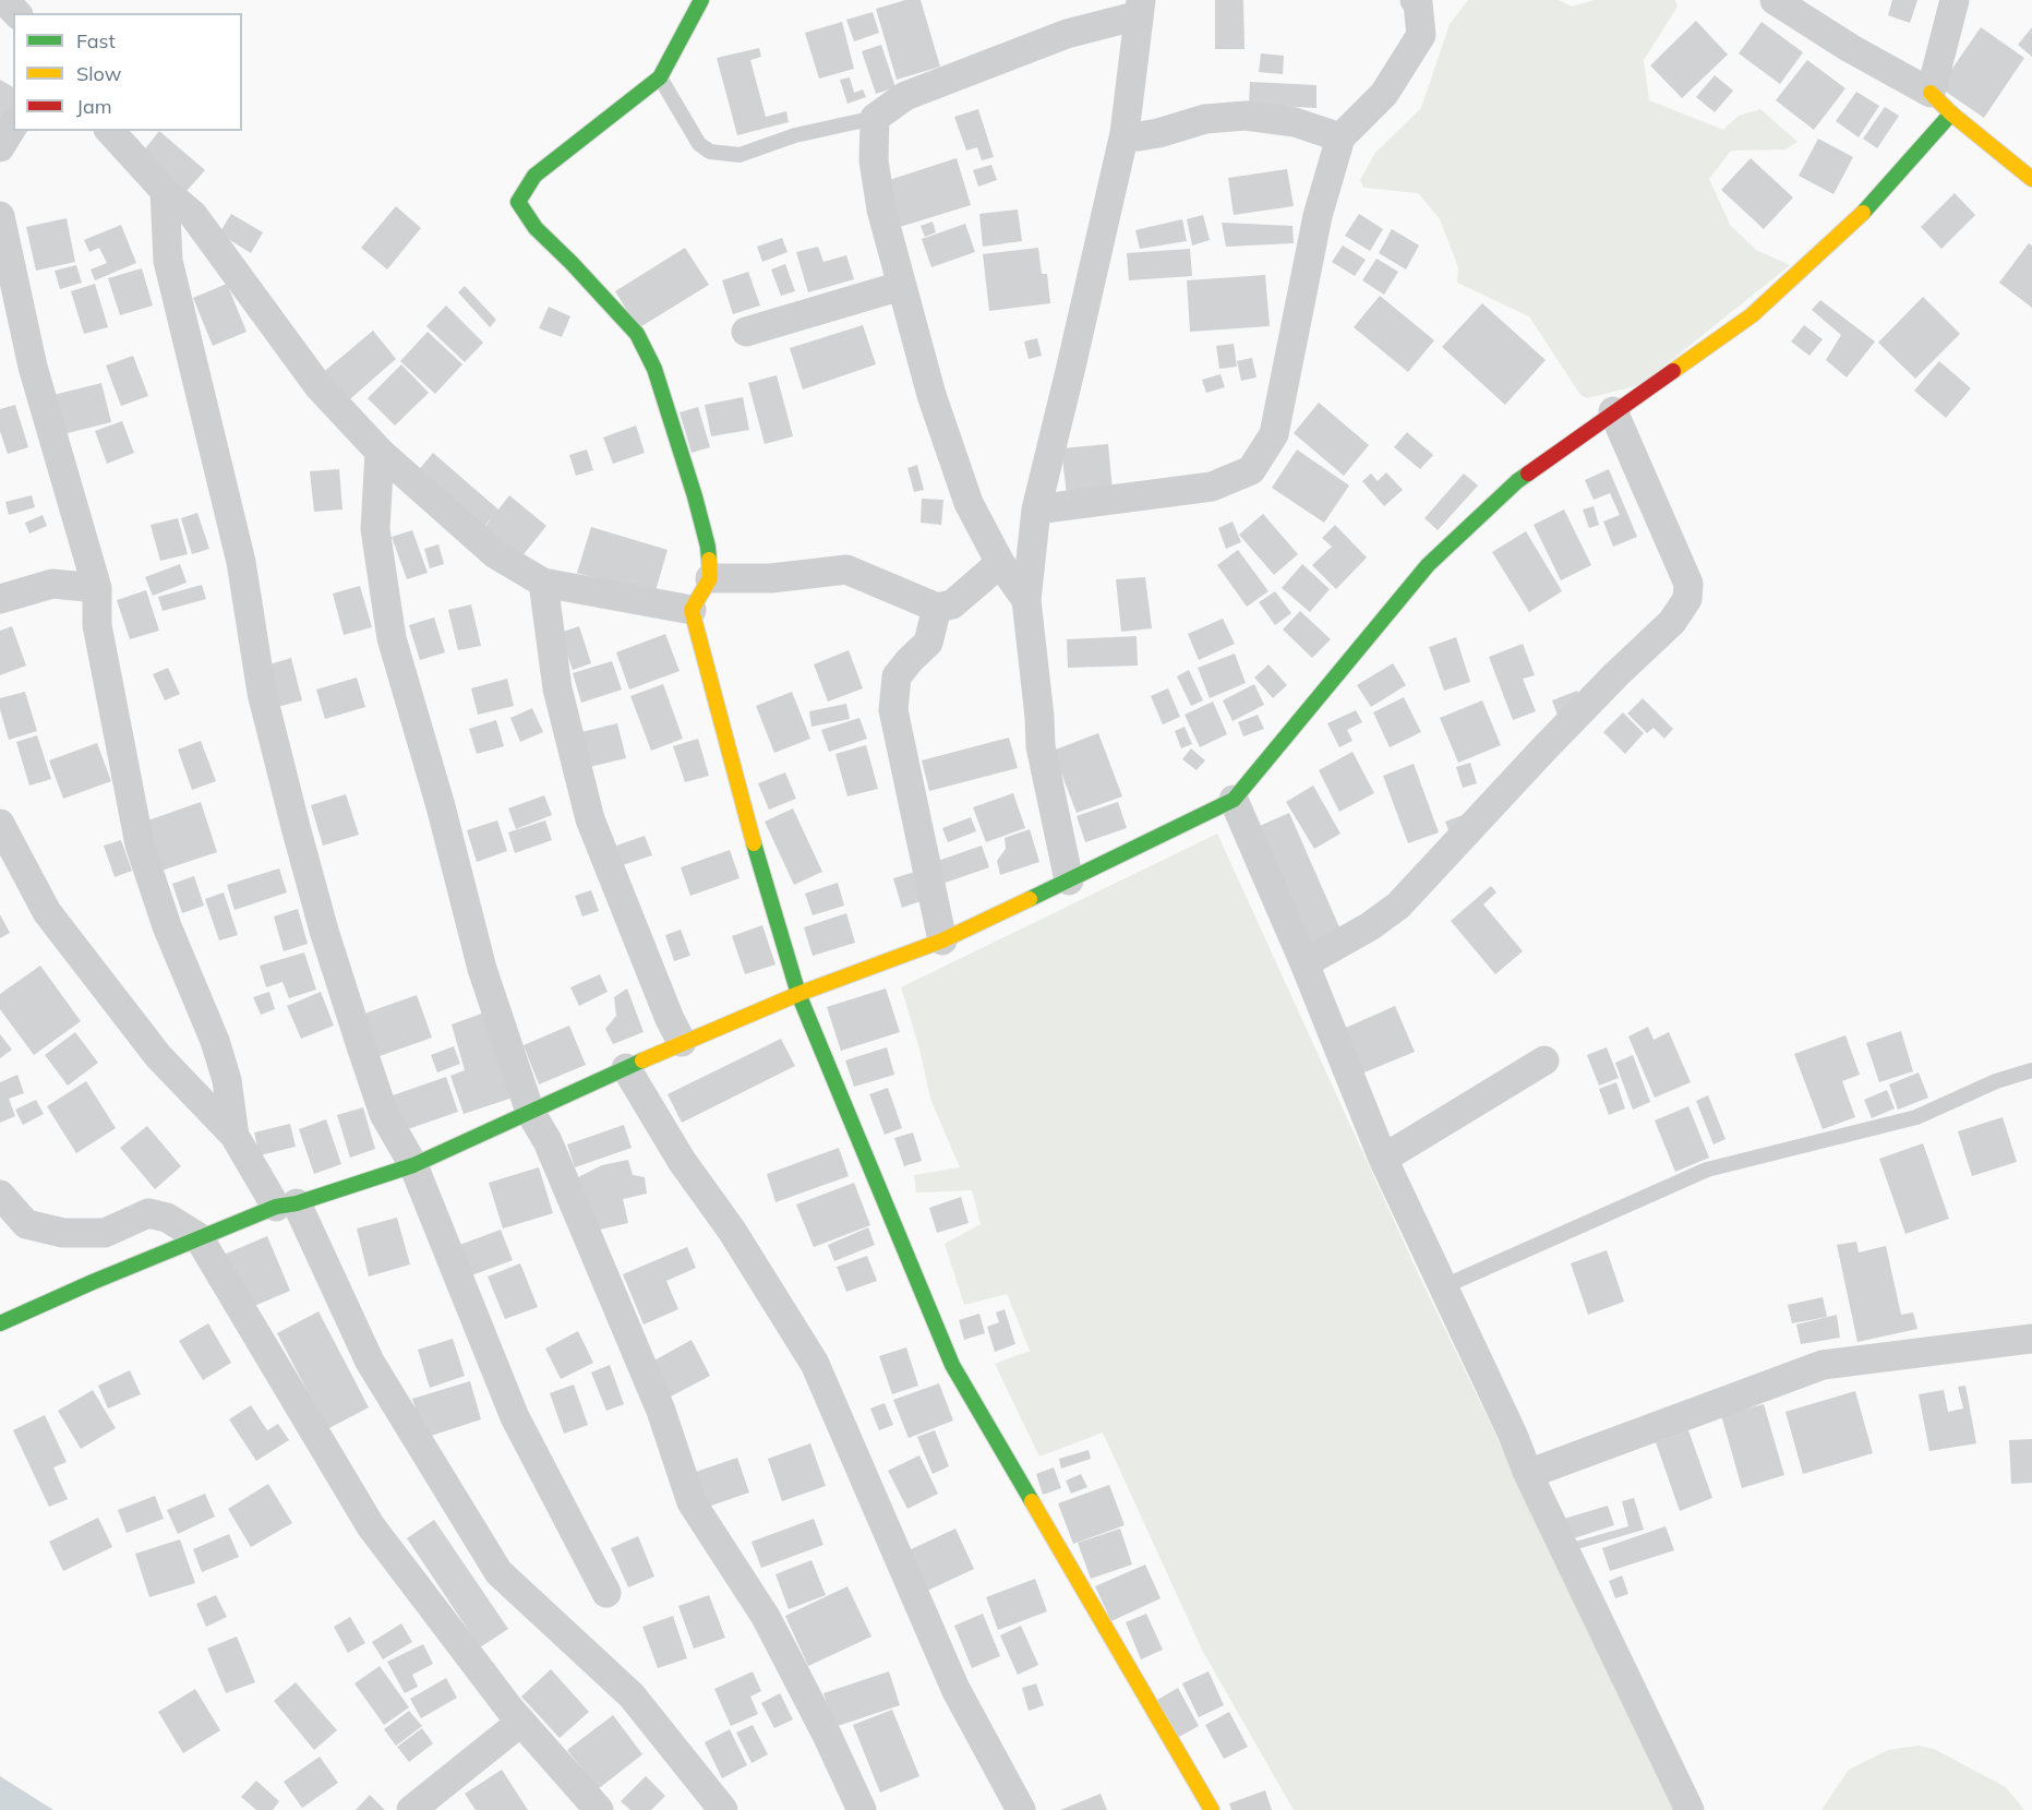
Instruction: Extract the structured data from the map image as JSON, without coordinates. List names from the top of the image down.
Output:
{
  "legend": ["Fast", "Slow", "Jam"]
}
